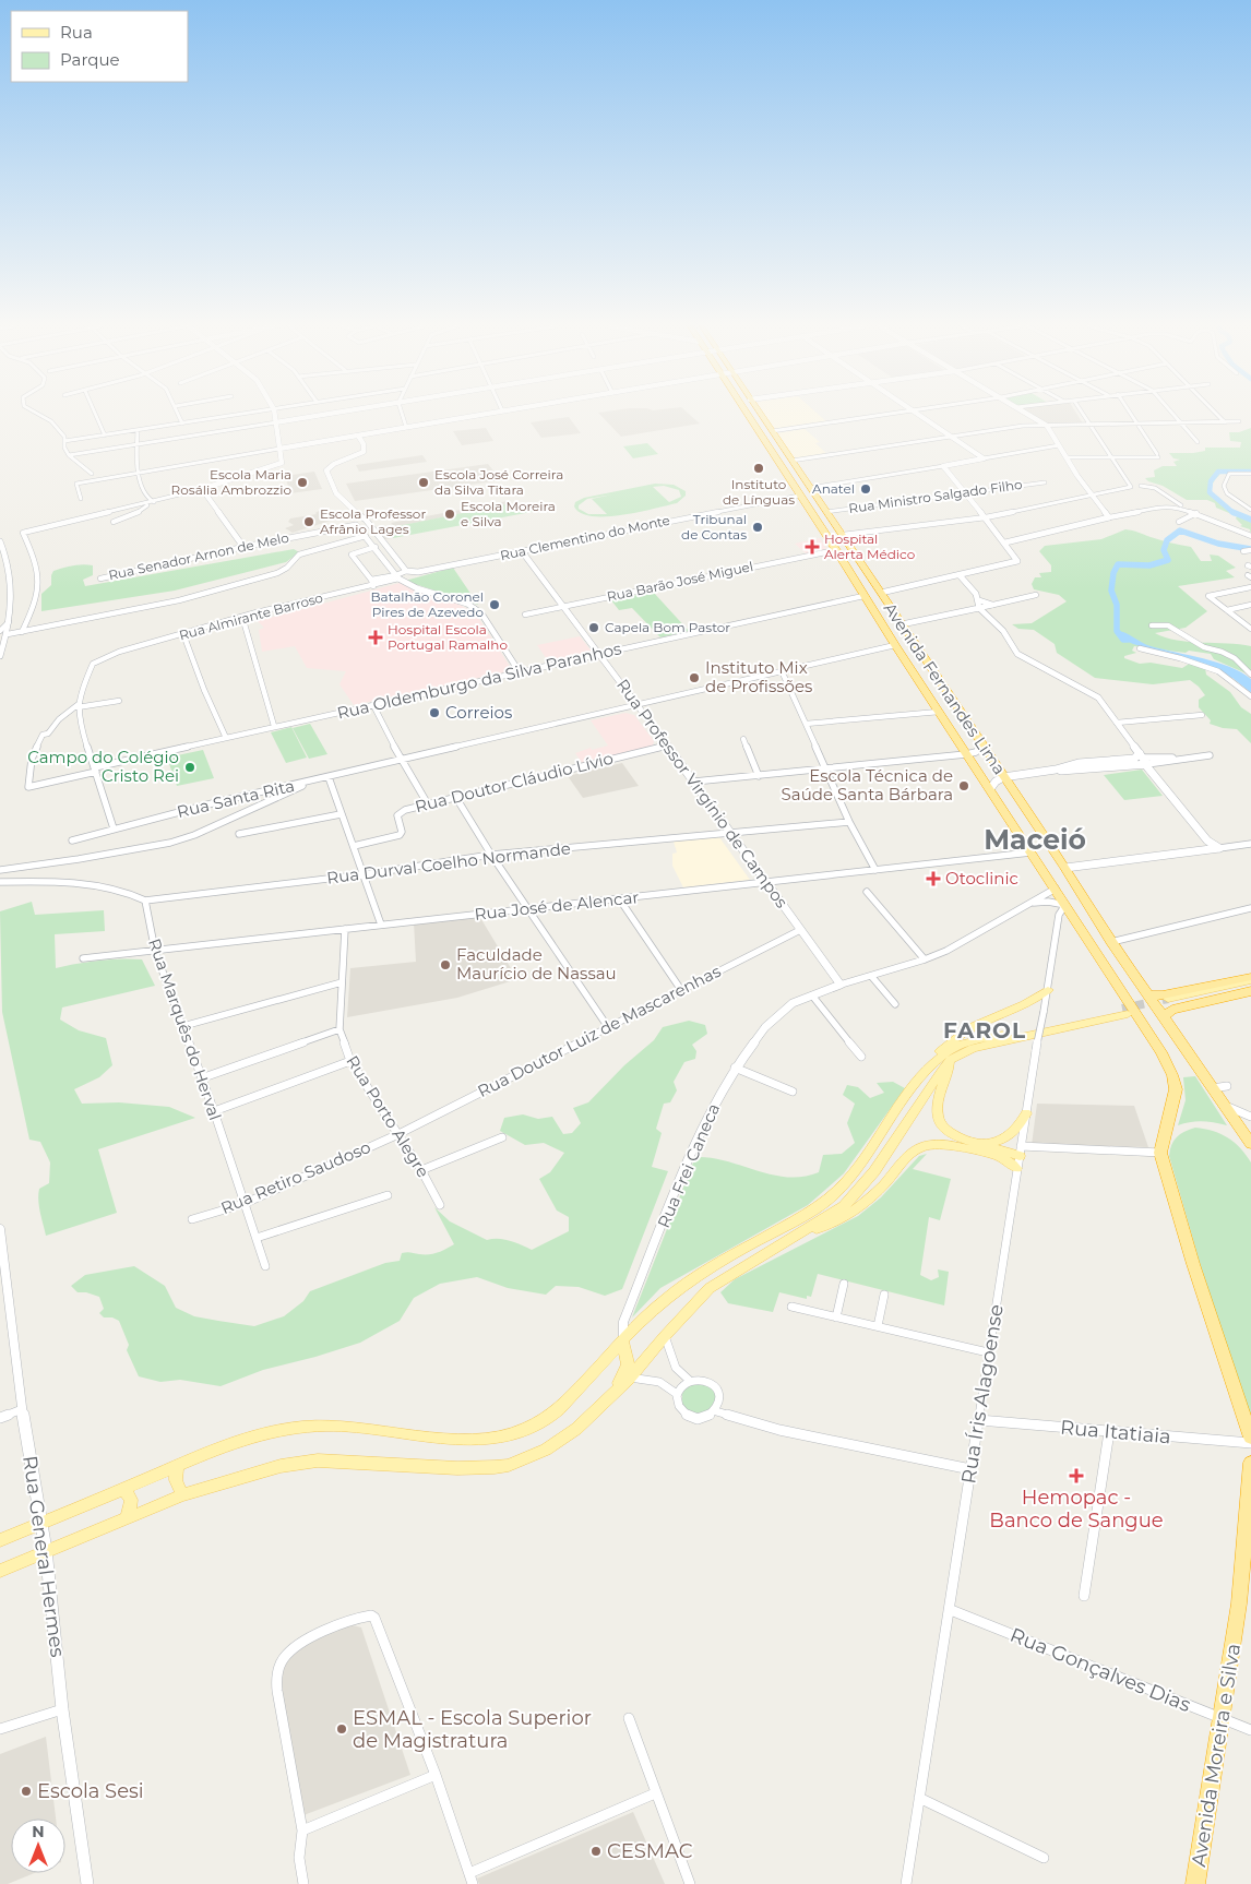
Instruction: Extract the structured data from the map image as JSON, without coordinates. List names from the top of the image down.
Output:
{
  "streets": {
    "highway": ["Avenida Fernandes Lima", "Avenida Moreira e Silva"],
    "street": [
      "Rua Ministro Salgado Filho",
      "Rua Clementino do Monte",
      "Rua Senador Arnon de Melo",
      "Rua Barão José Miguel",
      "Rua Almirante Barroso",
      "Rua Oldemburgo da Silva Paranhos",
      "Rua Doutor Cláudio Lívio",
      "Rua Professor Virgínio de Campos",
      "Rua Santa Rita",
      "Rua Durval Coelho Normande",
      "Rua José de Alencar",
      "Rua Marquês do Herval",
      "Rua Doutor Luiz de Mascarenhas",
      "Rua Porto Alegre",
      "Rua Frei Caneca",
      "Rua Retiro Saudoso",
      "Rua Íris Alagoense",
      "Rua Itatiaia",
      "Rua General Hermes",
      "Rua Gonçalves Dias"
    ]
  },
  "crossings": [
    ["Rua Ministro Salgado Filho", "Avenida Fernandes Lima"],
    ["Rua Clementino do Monte", "Rua Almirante Barroso"],
    ["Rua Clementino do Monte", "Avenida Fernandes Lima"],
    ["Rua Clementino do Monte", "Rua Professor Virgínio de Campos"],
    ["Rua Barão José Miguel", "Avenida Fernandes Lima"],
    ["Rua Barão José Miguel", "Rua Professor Virgínio de Campos"],
    ["Rua Almirante Barroso", "Rua Oldemburgo da Silva Paranhos"],
    ["Rua Oldemburgo da Silva Paranhos", "Avenida Fernandes Lima"],
    ["Rua Oldemburgo da Silva Paranhos", "Rua Professor Virgínio de Campos"],
    ["Avenida Fernandes Lima", "Rua José de Alencar"],
    ["Avenida Fernandes Lima", "Rua Frei Caneca"],
    ["Avenida Fernandes Lima", "Rua Íris Alagoense"],
    ["Rua Doutor Cláudio Lívio", "Rua Professor Virgínio de Campos"],
    ["Rua Professor Virgínio de Campos", "Rua Santa Rita"],
    ["Rua Professor Virgínio de Campos", "Rua Durval Coelho Normande"],
    ["Rua Professor Virgínio de Campos", "Rua José de Alencar"],
    ["Rua Professor Virgínio de Campos", "Rua Doutor Luiz de Mascarenhas"],
    ["Rua Professor Virgínio de Campos", "Rua Frei Caneca"],
    ["Rua Durval Coelho Normande", "Rua Marquês do Herval"],
    ["Rua José de Alencar", "Rua Marquês do Herval"],
    ["Rua José de Alencar", "Rua Porto Alegre"],
    ["Rua Marquês do Herval", "Rua Retiro Saudoso"],
    ["Rua Doutor Luiz de Mascarenhas", "Rua Porto Alegre"],
    ["Rua Doutor Luiz de Mascarenhas", "Rua Retiro Saudoso"],
    ["Rua Porto Alegre", "Rua Retiro Saudoso"],
    ["Rua Frei Caneca", "Rua Íris Alagoense"],
    ["Rua Íris Alagoense", "Rua Itatiaia"],
    ["Rua Íris Alagoense", "Rua Gonçalves Dias"],
    ["Rua Gonçalves Dias", "Avenida Moreira e Silva"]
  ],
  "districts": ["Maceió", "FAROL"],
  "places": {
    "other": [
      "Instituto de Línguas",
      "Escola Maria Rosália Ambrozzio",
      "Escola José Correira da Silva Titara",
      "Anatel",
      "Escola Moreira e Silva",
      "Escola Professor Afrânio Lages",
      "Tribunal de Contas",
      "Batalhão Coronel Pires de Azevedo",
      "Capela Bom Pastor",
      "Instituto Mix de Profissões",
      "Correios",
      "Campo do Colégio Cristo Rei",
      "Escola Técnica de Saúde Santa Bárbara",
      "Faculdade Maurício de Nassau",
      "ESMAL - Escola Superior de Magistratura",
      "Escola Sesi",
      "CESMAC"
    ],
    "health": [
      "Hospital Alerta Médico",
      "Hospital Escola Portugal Ramalho",
      "Otoclinic",
      "Hemopac - Banco de Sangue"
    ]
  },
  "legend": ["Rua", "Parque"],
  "north": "top"
}
